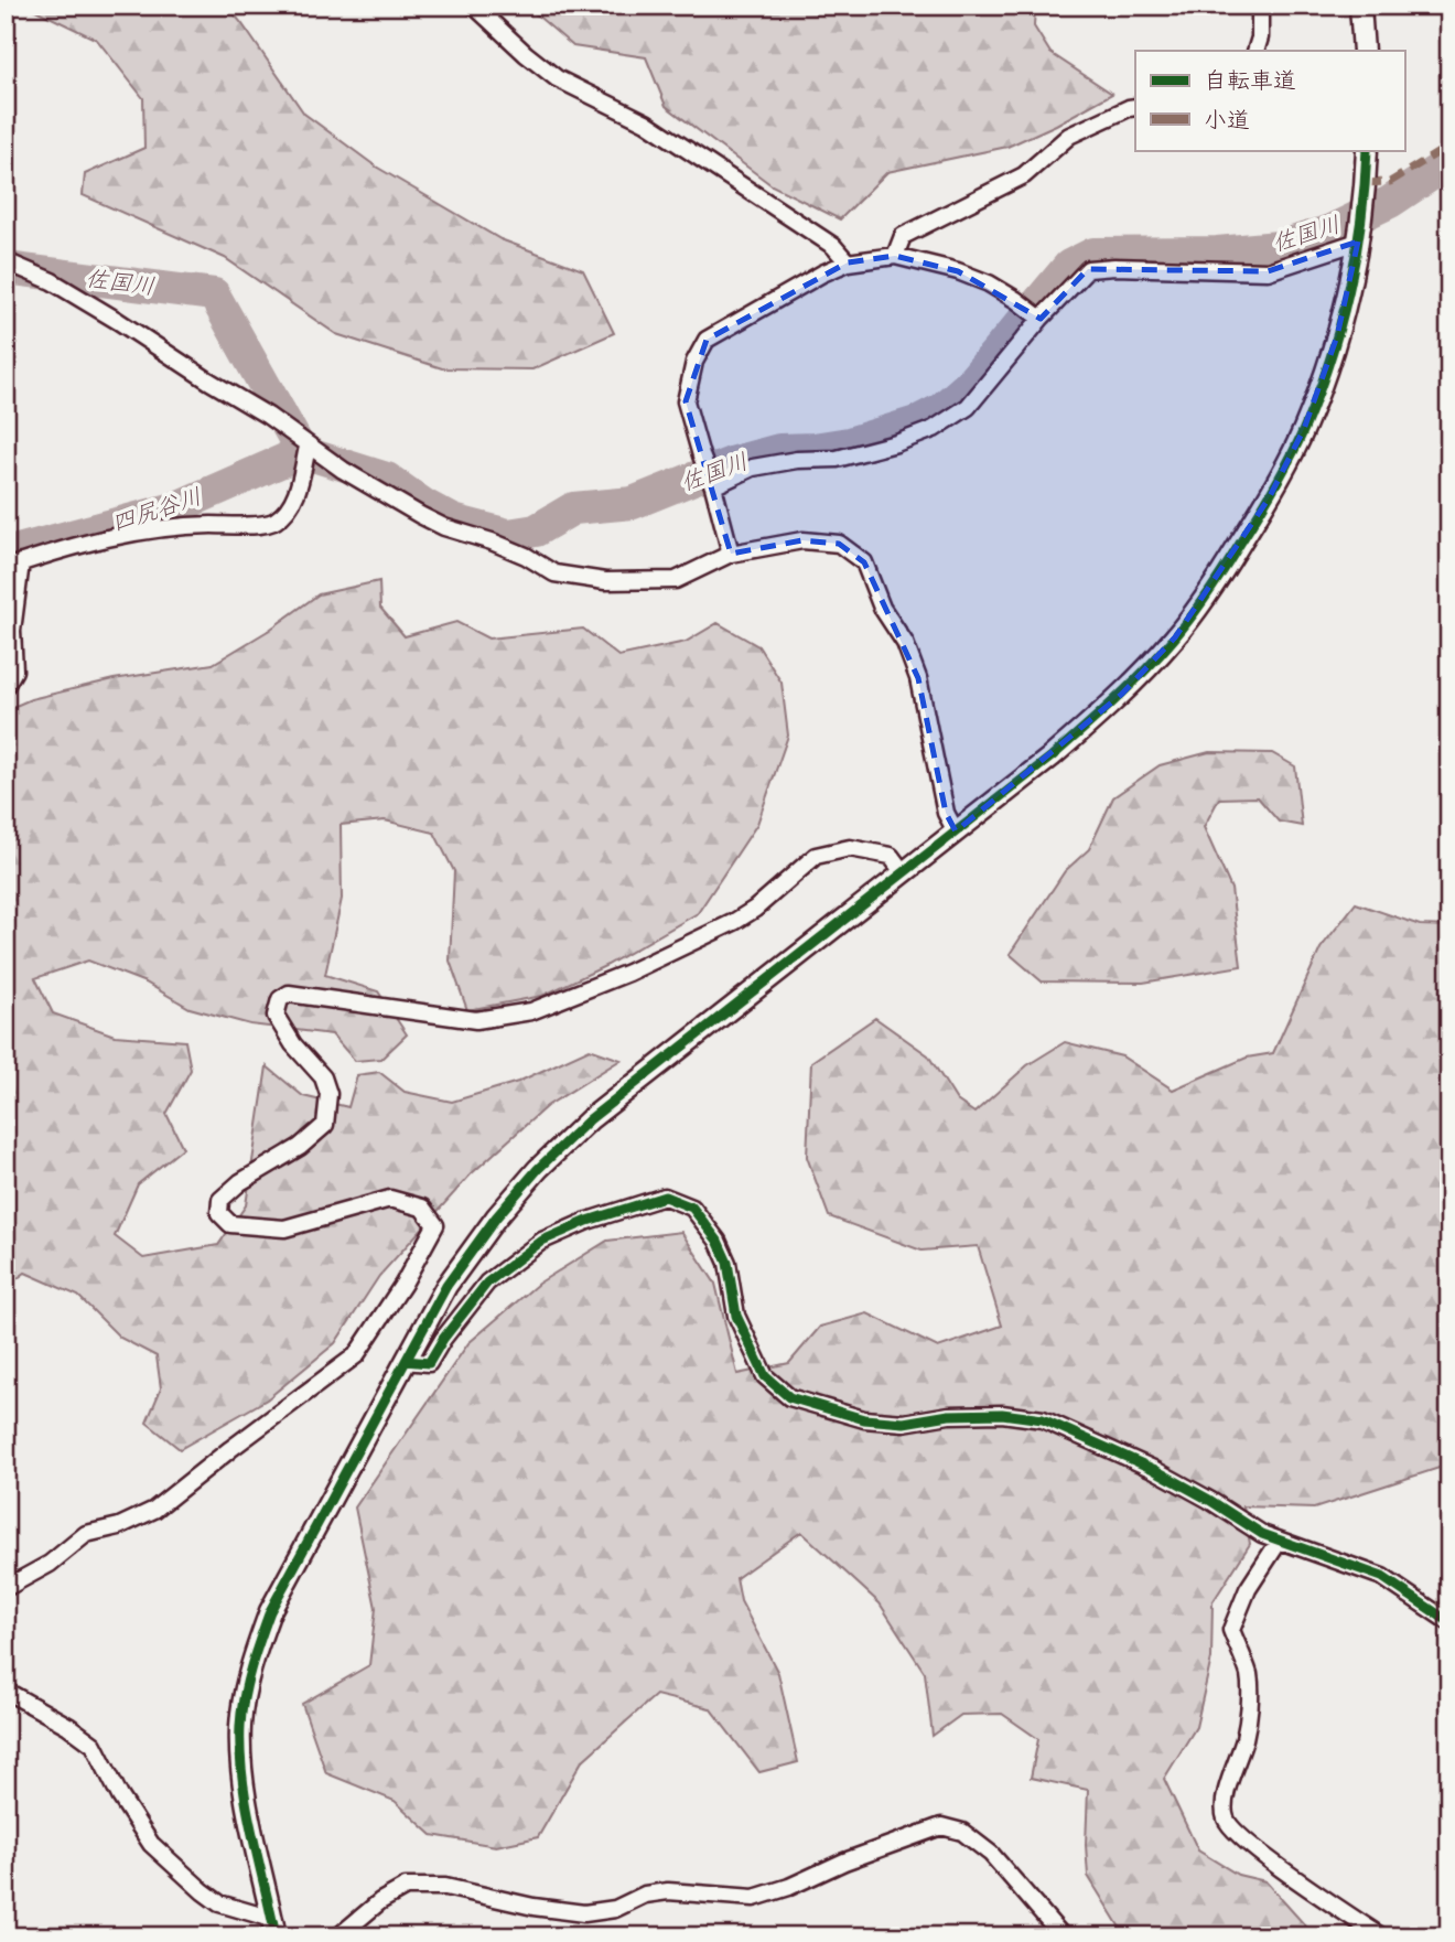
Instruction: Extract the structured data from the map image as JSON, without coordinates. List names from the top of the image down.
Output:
{
  "water": ["佐国川", "四尻谷川"],
  "legend": ["自転車道", "小道"]
}
